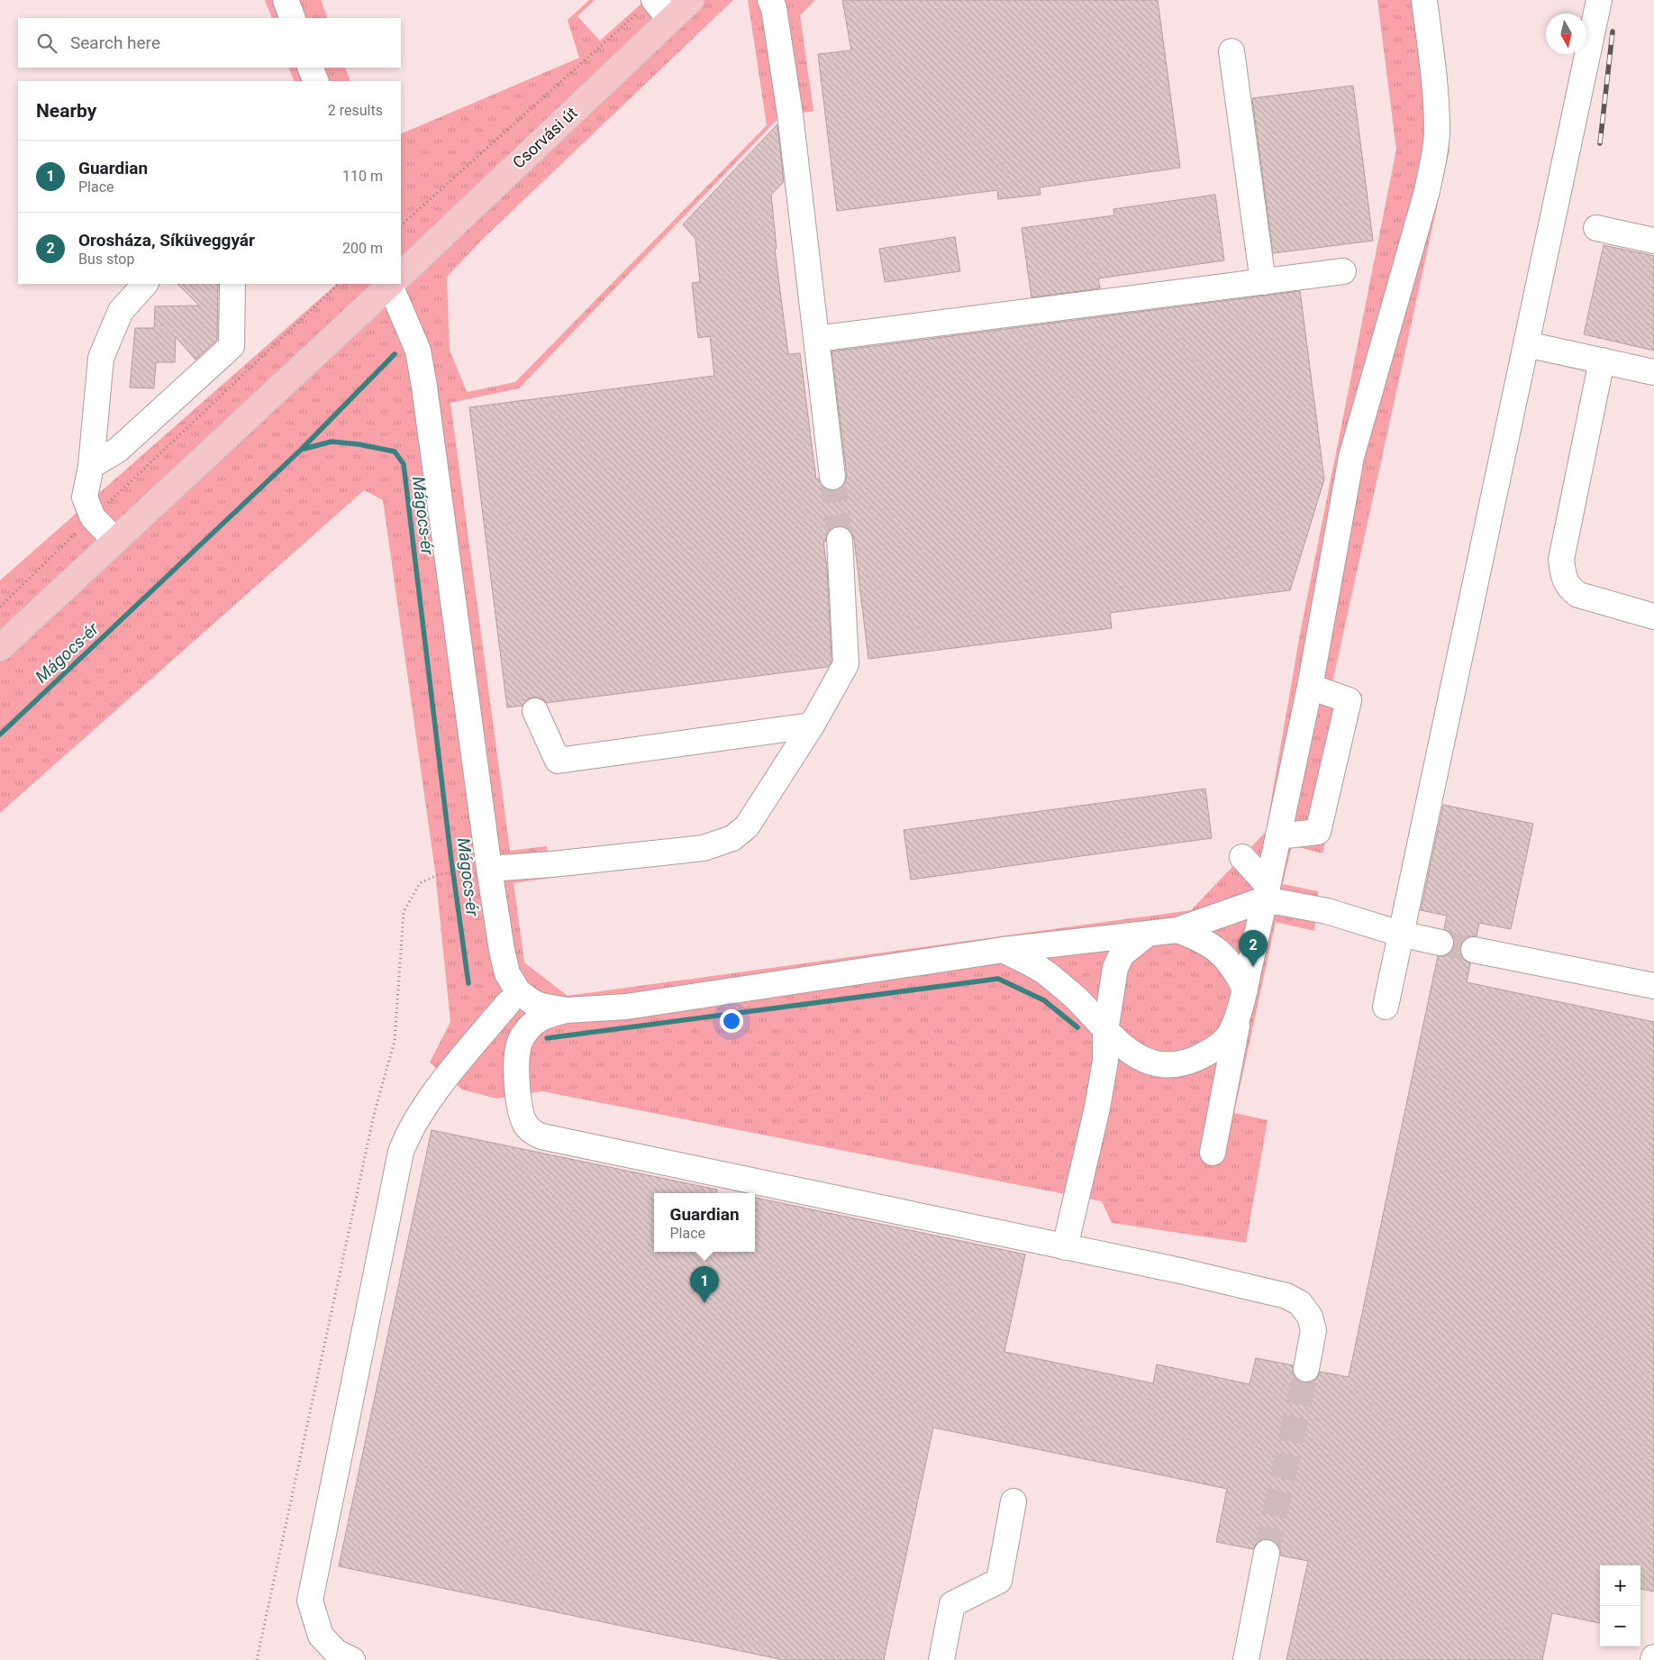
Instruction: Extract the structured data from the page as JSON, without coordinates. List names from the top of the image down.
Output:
{
  "streets": {
    "main road": ["Csorvási út"]
  },
  "water": ["Mágocs-ér"],
  "north": "bottom",
  "page": {
    "search": "Search here",
    "heading": ["Nearby", "2 results"],
    "list": [
      {
        "mark": "1",
        "name": "Guardian",
        "note": "Place",
        "value": "110 m"
      },
      {
        "mark": "2",
        "name": "Orosháza, Síküveggyár",
        "note": "Bus stop",
        "value": "200 m"
      }
    ],
    "pins": ["2", "1"],
    "popup": ["Guardian", "Place"],
    "map_buttons": ["+", "−"]
  }
}
